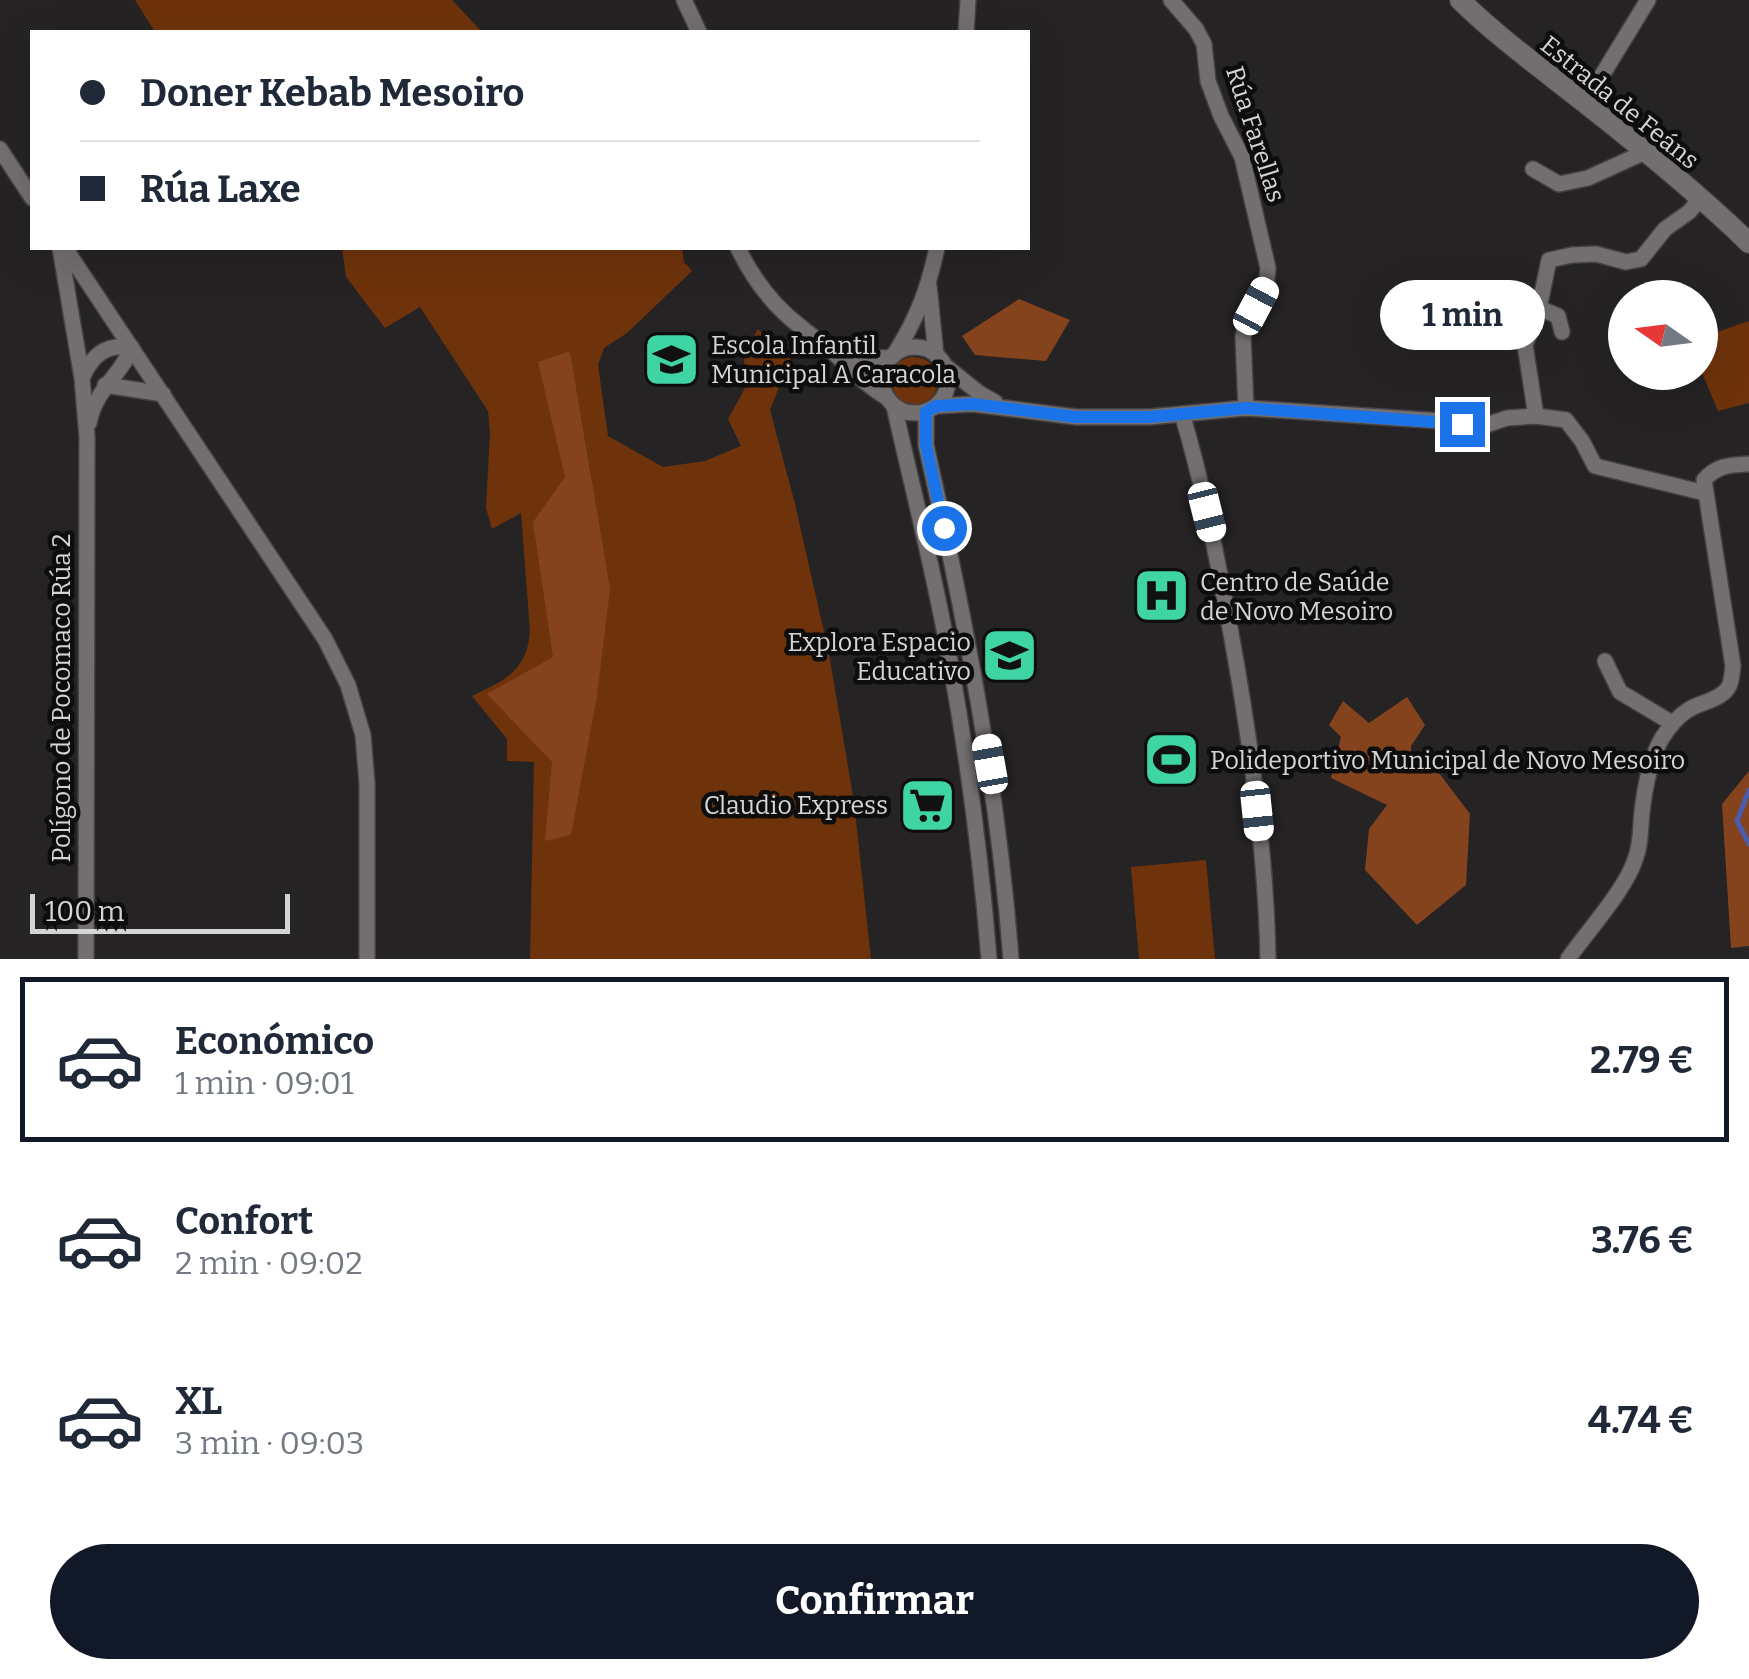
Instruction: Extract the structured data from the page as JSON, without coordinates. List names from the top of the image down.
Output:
{
  "streets": {
    "street": ["Estrada de Feáns", "Rúa Farellas", "Polígono de Pocomaco Rúa 2"]
  },
  "places": {
    "school or university": ["Escola Infantil Municipal A Caracola", "Explora Espacio Educativo"],
    "hospital": ["Centro de Saúde de Novo Mesoiro"],
    "sports": ["Polideportivo Municipal de Novo Mesoiro"],
    "supermarket": ["Claudio Express"]
  },
  "scale_bar": "100 m",
  "north": "left",
  "page": {
    "banner": ["Doner Kebab Mesoiro", "Rúa Laxe"],
    "bubble": "1 min",
    "scale": "100 m",
    "list": [
      {
        "name": "Económico",
        "note": "1 min · 09:01",
        "value": "2.79 €"
      },
      {
        "name": "Confort",
        "note": "2 min · 09:02",
        "value": "3.76 €"
      },
      {
        "name": "XL",
        "note": "3 min · 09:03",
        "value": "4.74 €"
      }
    ],
    "buttons": "Confirmar"
  }
}
